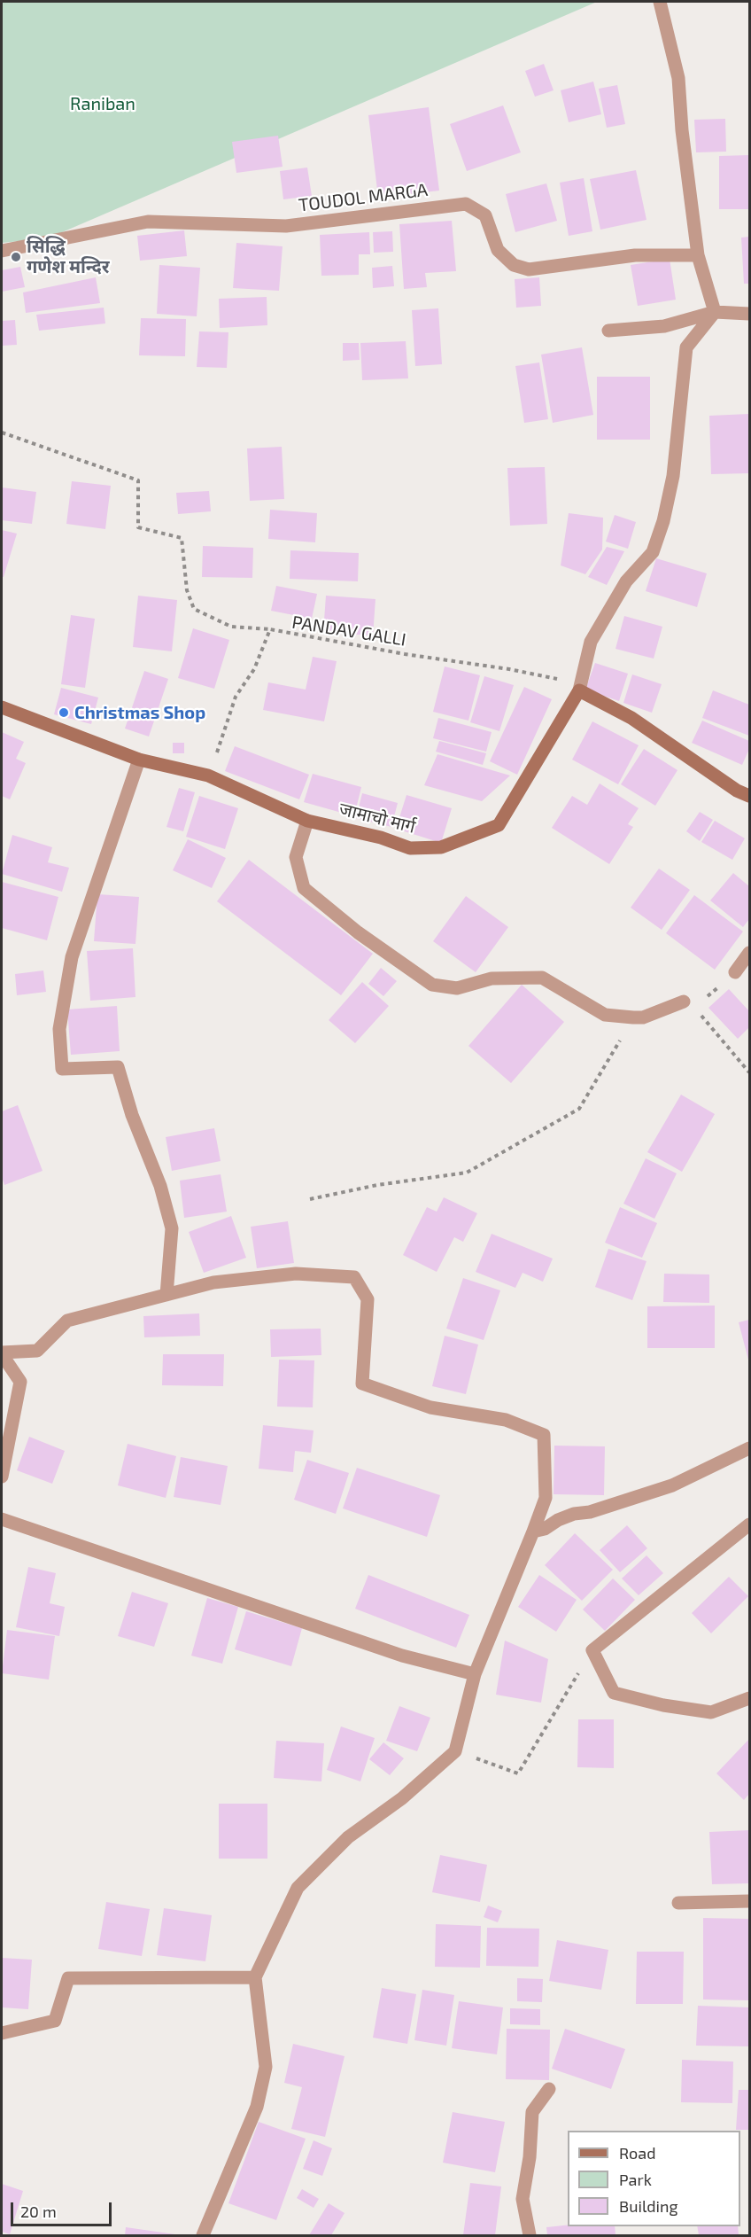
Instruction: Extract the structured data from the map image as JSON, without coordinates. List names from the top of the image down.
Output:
{
  "streets": {
    "street": ["TOUDOL MARGA", "जामाचो मार्ग"],
    "path": ["PANDAV GALLI"]
  },
  "crossings": [
    ["PANDAV GALLI", "जामाचो मार्ग"]
  ],
  "parks": ["Raniban"],
  "places": ["सिद्धि गणेश मन्दिर", "Christmas Shop"],
  "legend": ["Road", "Park", "Building"],
  "scale_bar": "20 m"
}
